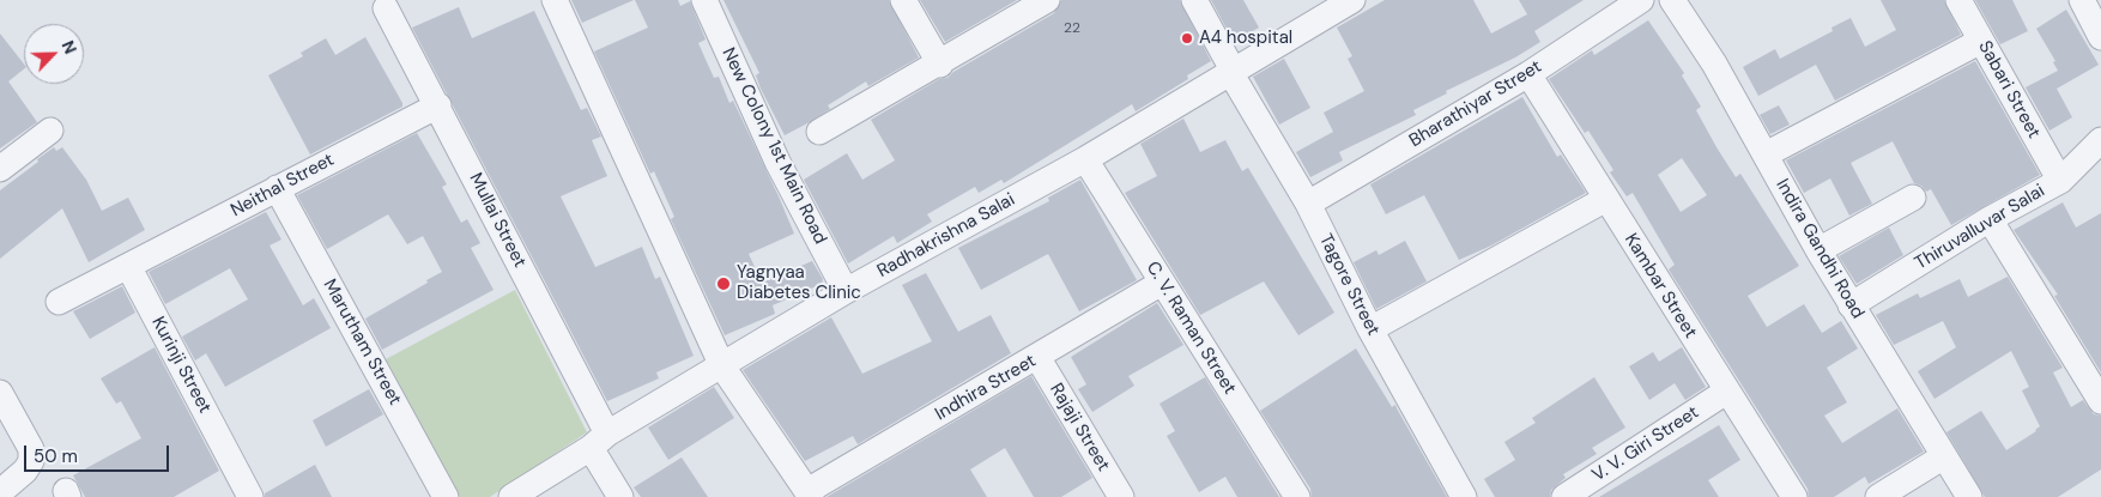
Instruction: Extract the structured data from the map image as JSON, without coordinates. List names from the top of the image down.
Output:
{
  "streets": {
    "street": [
      "Sabari Street",
      "Bharathiyar Street",
      "New Colony 1st Main Road",
      "Neithal Street",
      "Mullai Street",
      "Thiruvalluvar Salai",
      "Radhakrishna Salai",
      "Indira Gandhi Road",
      "Tagore Street",
      "Kambar Street",
      "C. V. Raman Street",
      "Marutham Street",
      "Kurinji Street",
      "Indhira Street",
      "Rajaji Street",
      "V. V. Giri Street"
    ]
  },
  "crossings": [
    ["Sabari Street", "Thiruvalluvar Salai"],
    ["Bharathiyar Street", "Tagore Street"],
    ["Bharathiyar Street", "Kambar Street"],
    ["New Colony 1st Main Road", "Radhakrishna Salai"],
    ["Neithal Street", "Mullai Street"],
    ["Neithal Street", "Marutham Street"],
    ["Neithal Street", "Kurinji Street"],
    ["Mullai Street", "Radhakrishna Salai"],
    ["Thiruvalluvar Salai", "Indira Gandhi Road"],
    ["Radhakrishna Salai", "Tagore Street"],
    ["Radhakrishna Salai", "C. V. Raman Street"],
    ["Kambar Street", "V. V. Giri Street"],
    ["C. V. Raman Street", "Indhira Street"],
    ["Indhira Street", "Rajaji Street"]
  ],
  "places": ["A4 hospital", "Yagnyaa Diabetes Clinic"],
  "house_numbers": ["22"],
  "scale_bar": "50 m",
  "north": "top right"
}
